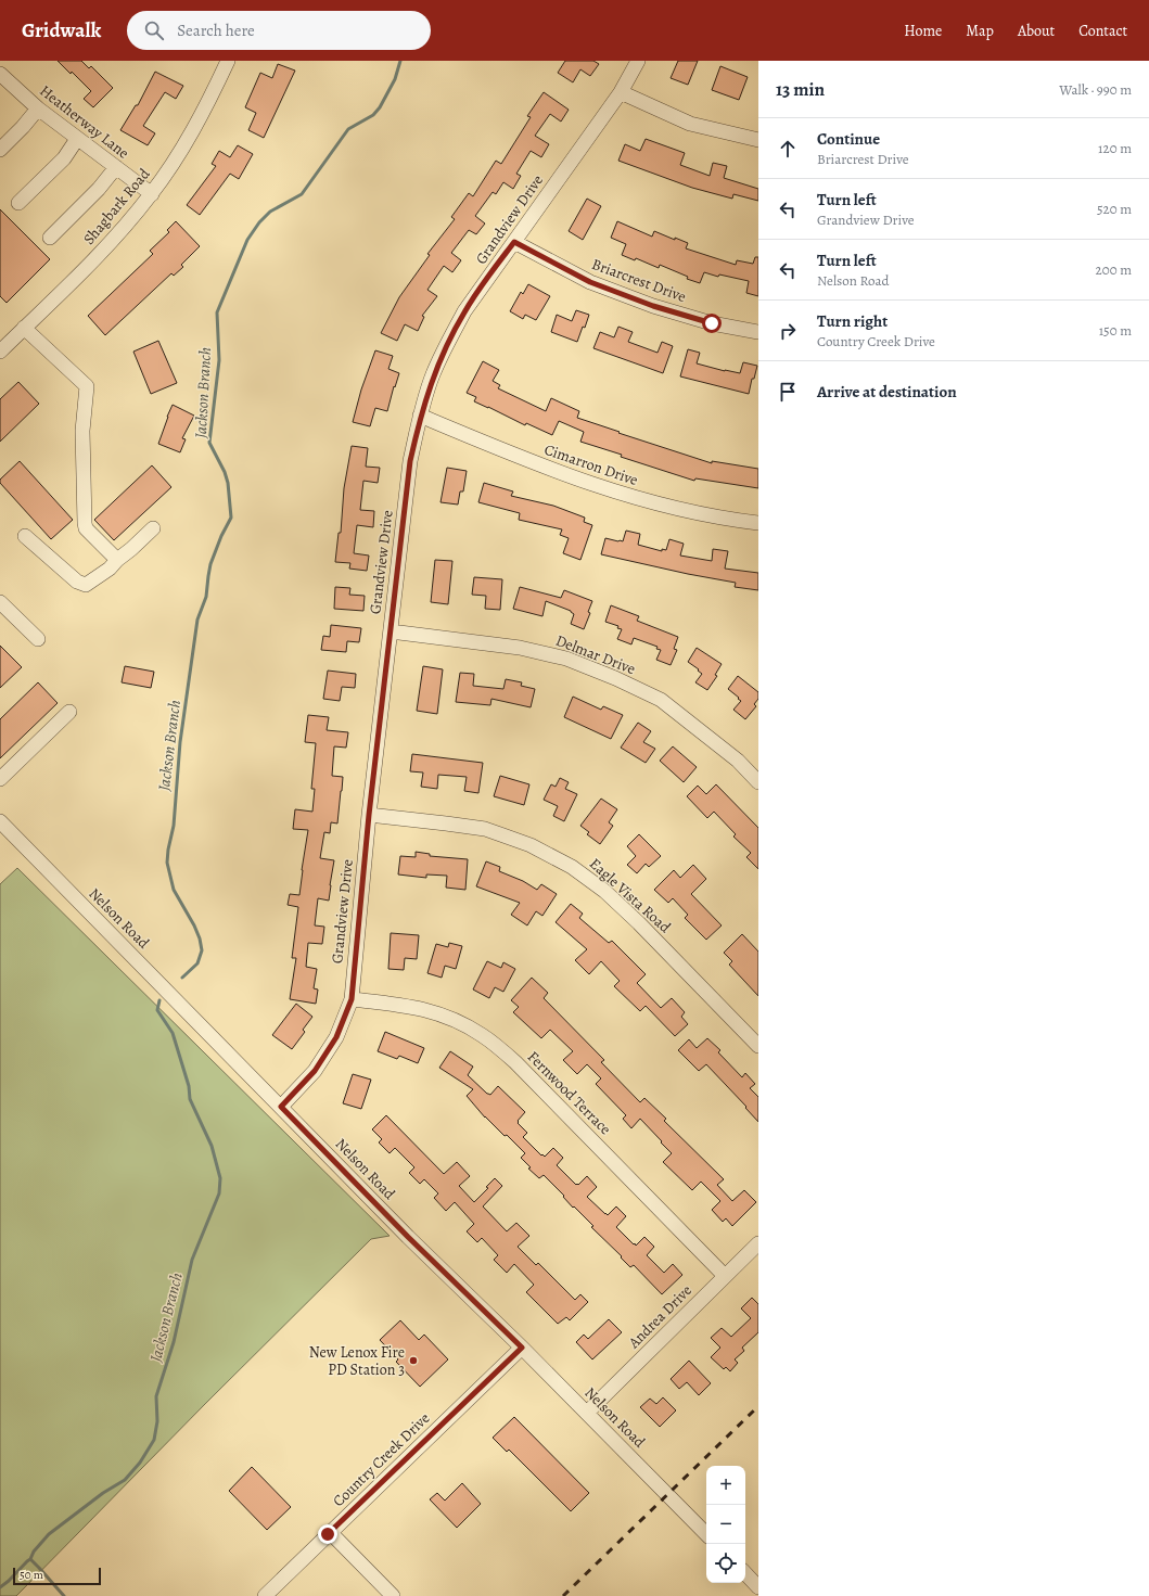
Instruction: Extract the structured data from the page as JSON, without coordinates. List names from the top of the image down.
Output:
{
  "streets": {
    "street": [
      "Heatherway Lane",
      "Shagbark Road",
      "Grandview Drive",
      "Briarcrest Drive",
      "Cimarron Drive",
      "Delmar Drive",
      "Eagle Vista Road",
      "Nelson Road",
      "Fernwood Terrace",
      "Andrea Drive",
      "Country Creek Drive"
    ]
  },
  "crossings": [
    ["Heatherway Lane", "Shagbark Road"],
    ["Grandview Drive", "Briarcrest Drive"],
    ["Grandview Drive", "Cimarron Drive"],
    ["Grandview Drive", "Delmar Drive"],
    ["Grandview Drive", "Eagle Vista Road"],
    ["Grandview Drive", "Nelson Road"],
    ["Grandview Drive", "Fernwood Terrace"],
    ["Nelson Road", "Andrea Drive"],
    ["Nelson Road", "Country Creek Drive"],
    ["Fernwood Terrace", "Andrea Drive"]
  ],
  "water": ["Jackson Branch"],
  "places": ["New Lenox Fire PD Station 3"],
  "scale_bar": "50 m",
  "page": {
    "header": "Gridwalk",
    "search": "Search here",
    "nav": [
      "Home",
      "Map",
      "About",
      "Contact"
    ],
    "heading": ["13 min", "Walk · 990 m"],
    "list": [
      ["Continue", "Briarcrest Drive", "120 m"],
      ["Turn left", "Grandview Drive", "520 m"],
      ["Turn left", "Nelson Road", "200 m"],
      ["Turn right", "Country Creek Drive", "150 m"],
      "Arrive at destination"
    ],
    "map_buttons": ["+", "−"],
    "scale": "50 m"
  }
}
